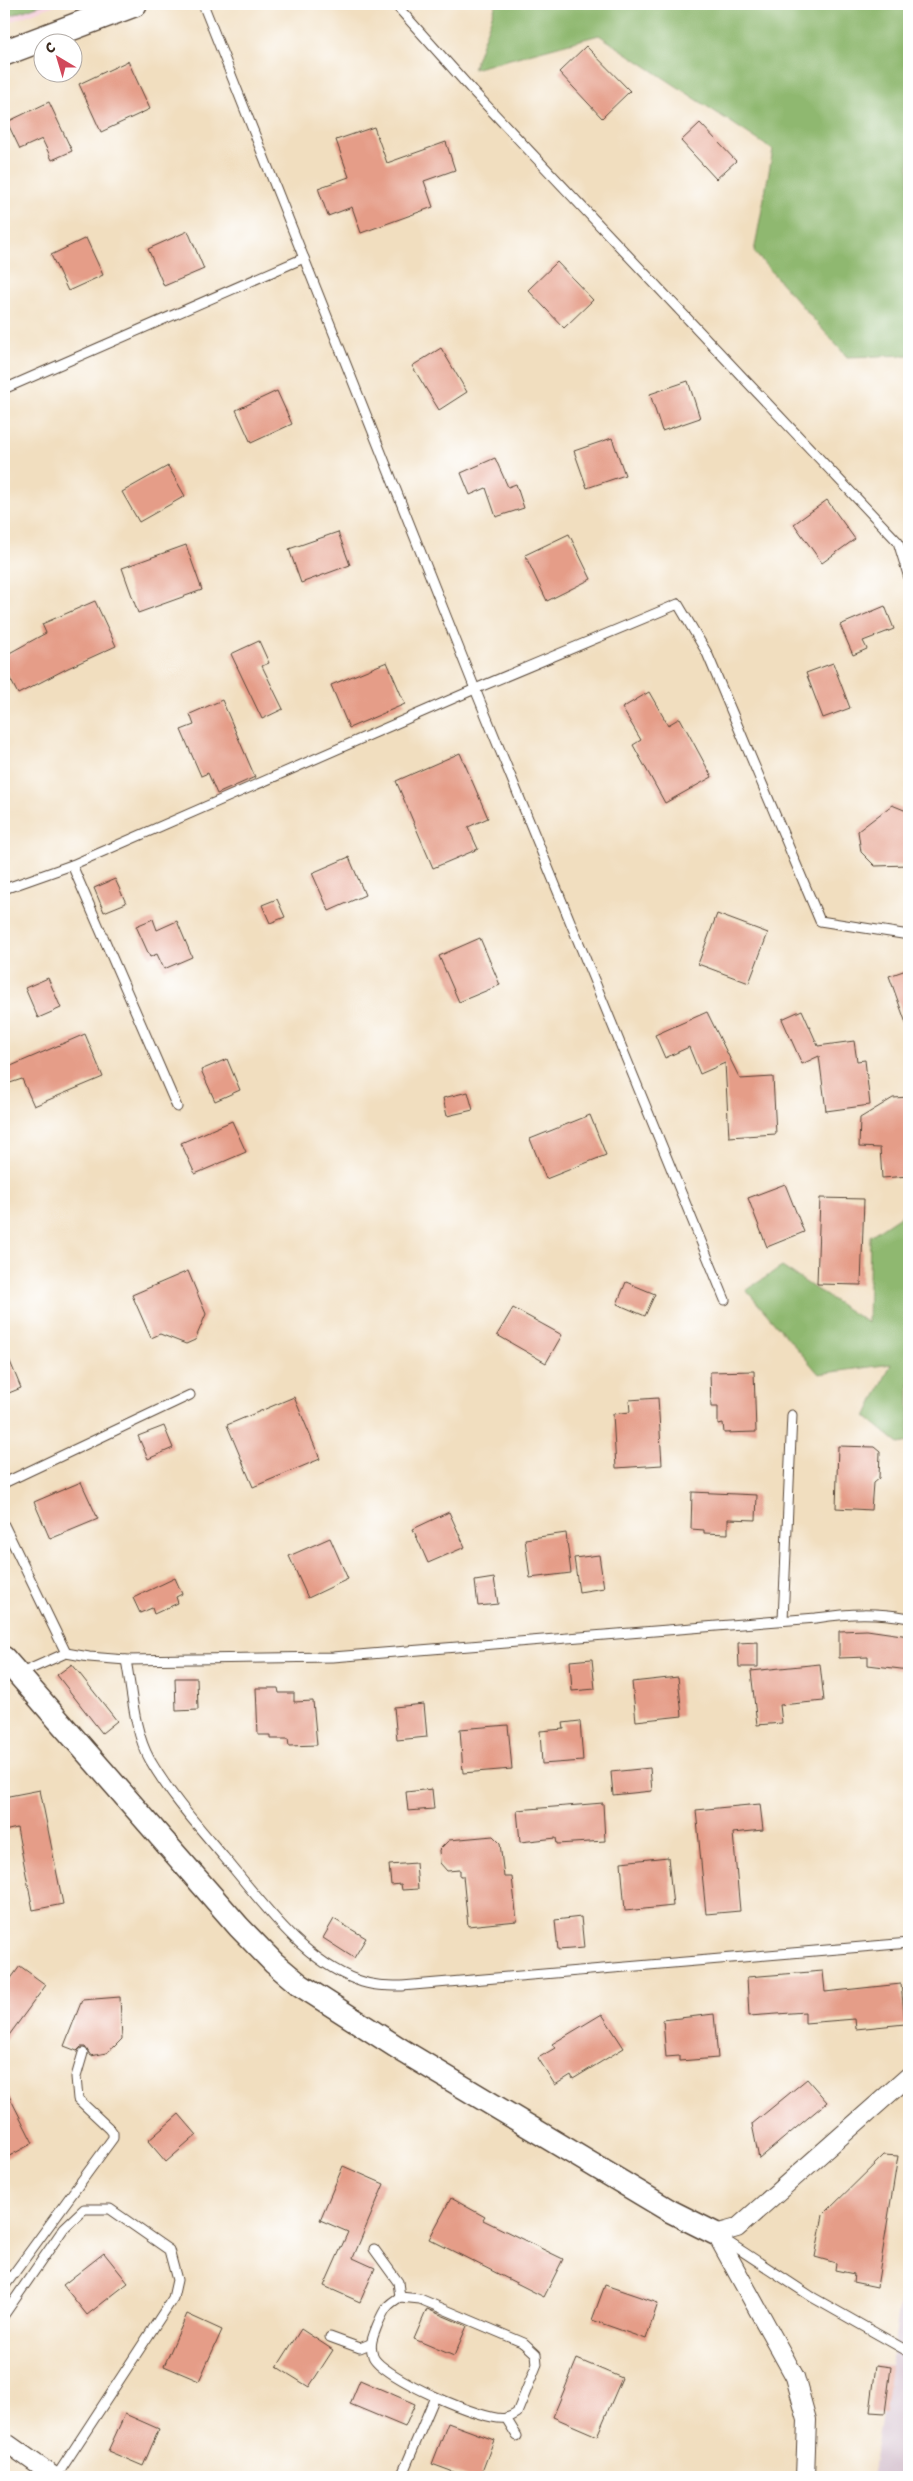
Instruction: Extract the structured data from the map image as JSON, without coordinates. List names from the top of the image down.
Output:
{
  "north": "top left"
}
